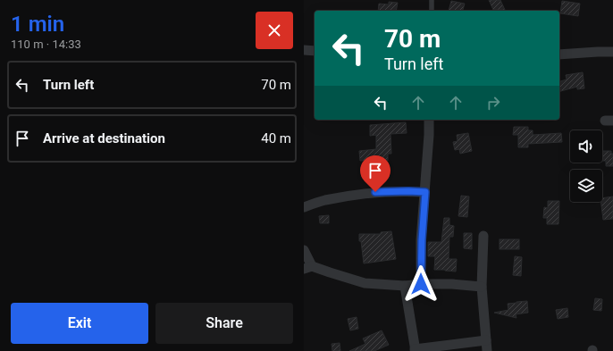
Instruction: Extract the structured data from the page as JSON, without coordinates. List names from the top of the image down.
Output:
{
  "page": {
    "heading": ["1 min", "110 m · 14:33"],
    "turn": ["70 m", "Turn left"],
    "list": [
      {
        "name": "Turn left",
        "value": "70 m"
      },
      {
        "name": "Arrive at destination",
        "value": "40 m"
      }
    ],
    "buttons": ["Exit", "Share"]
  }
}
